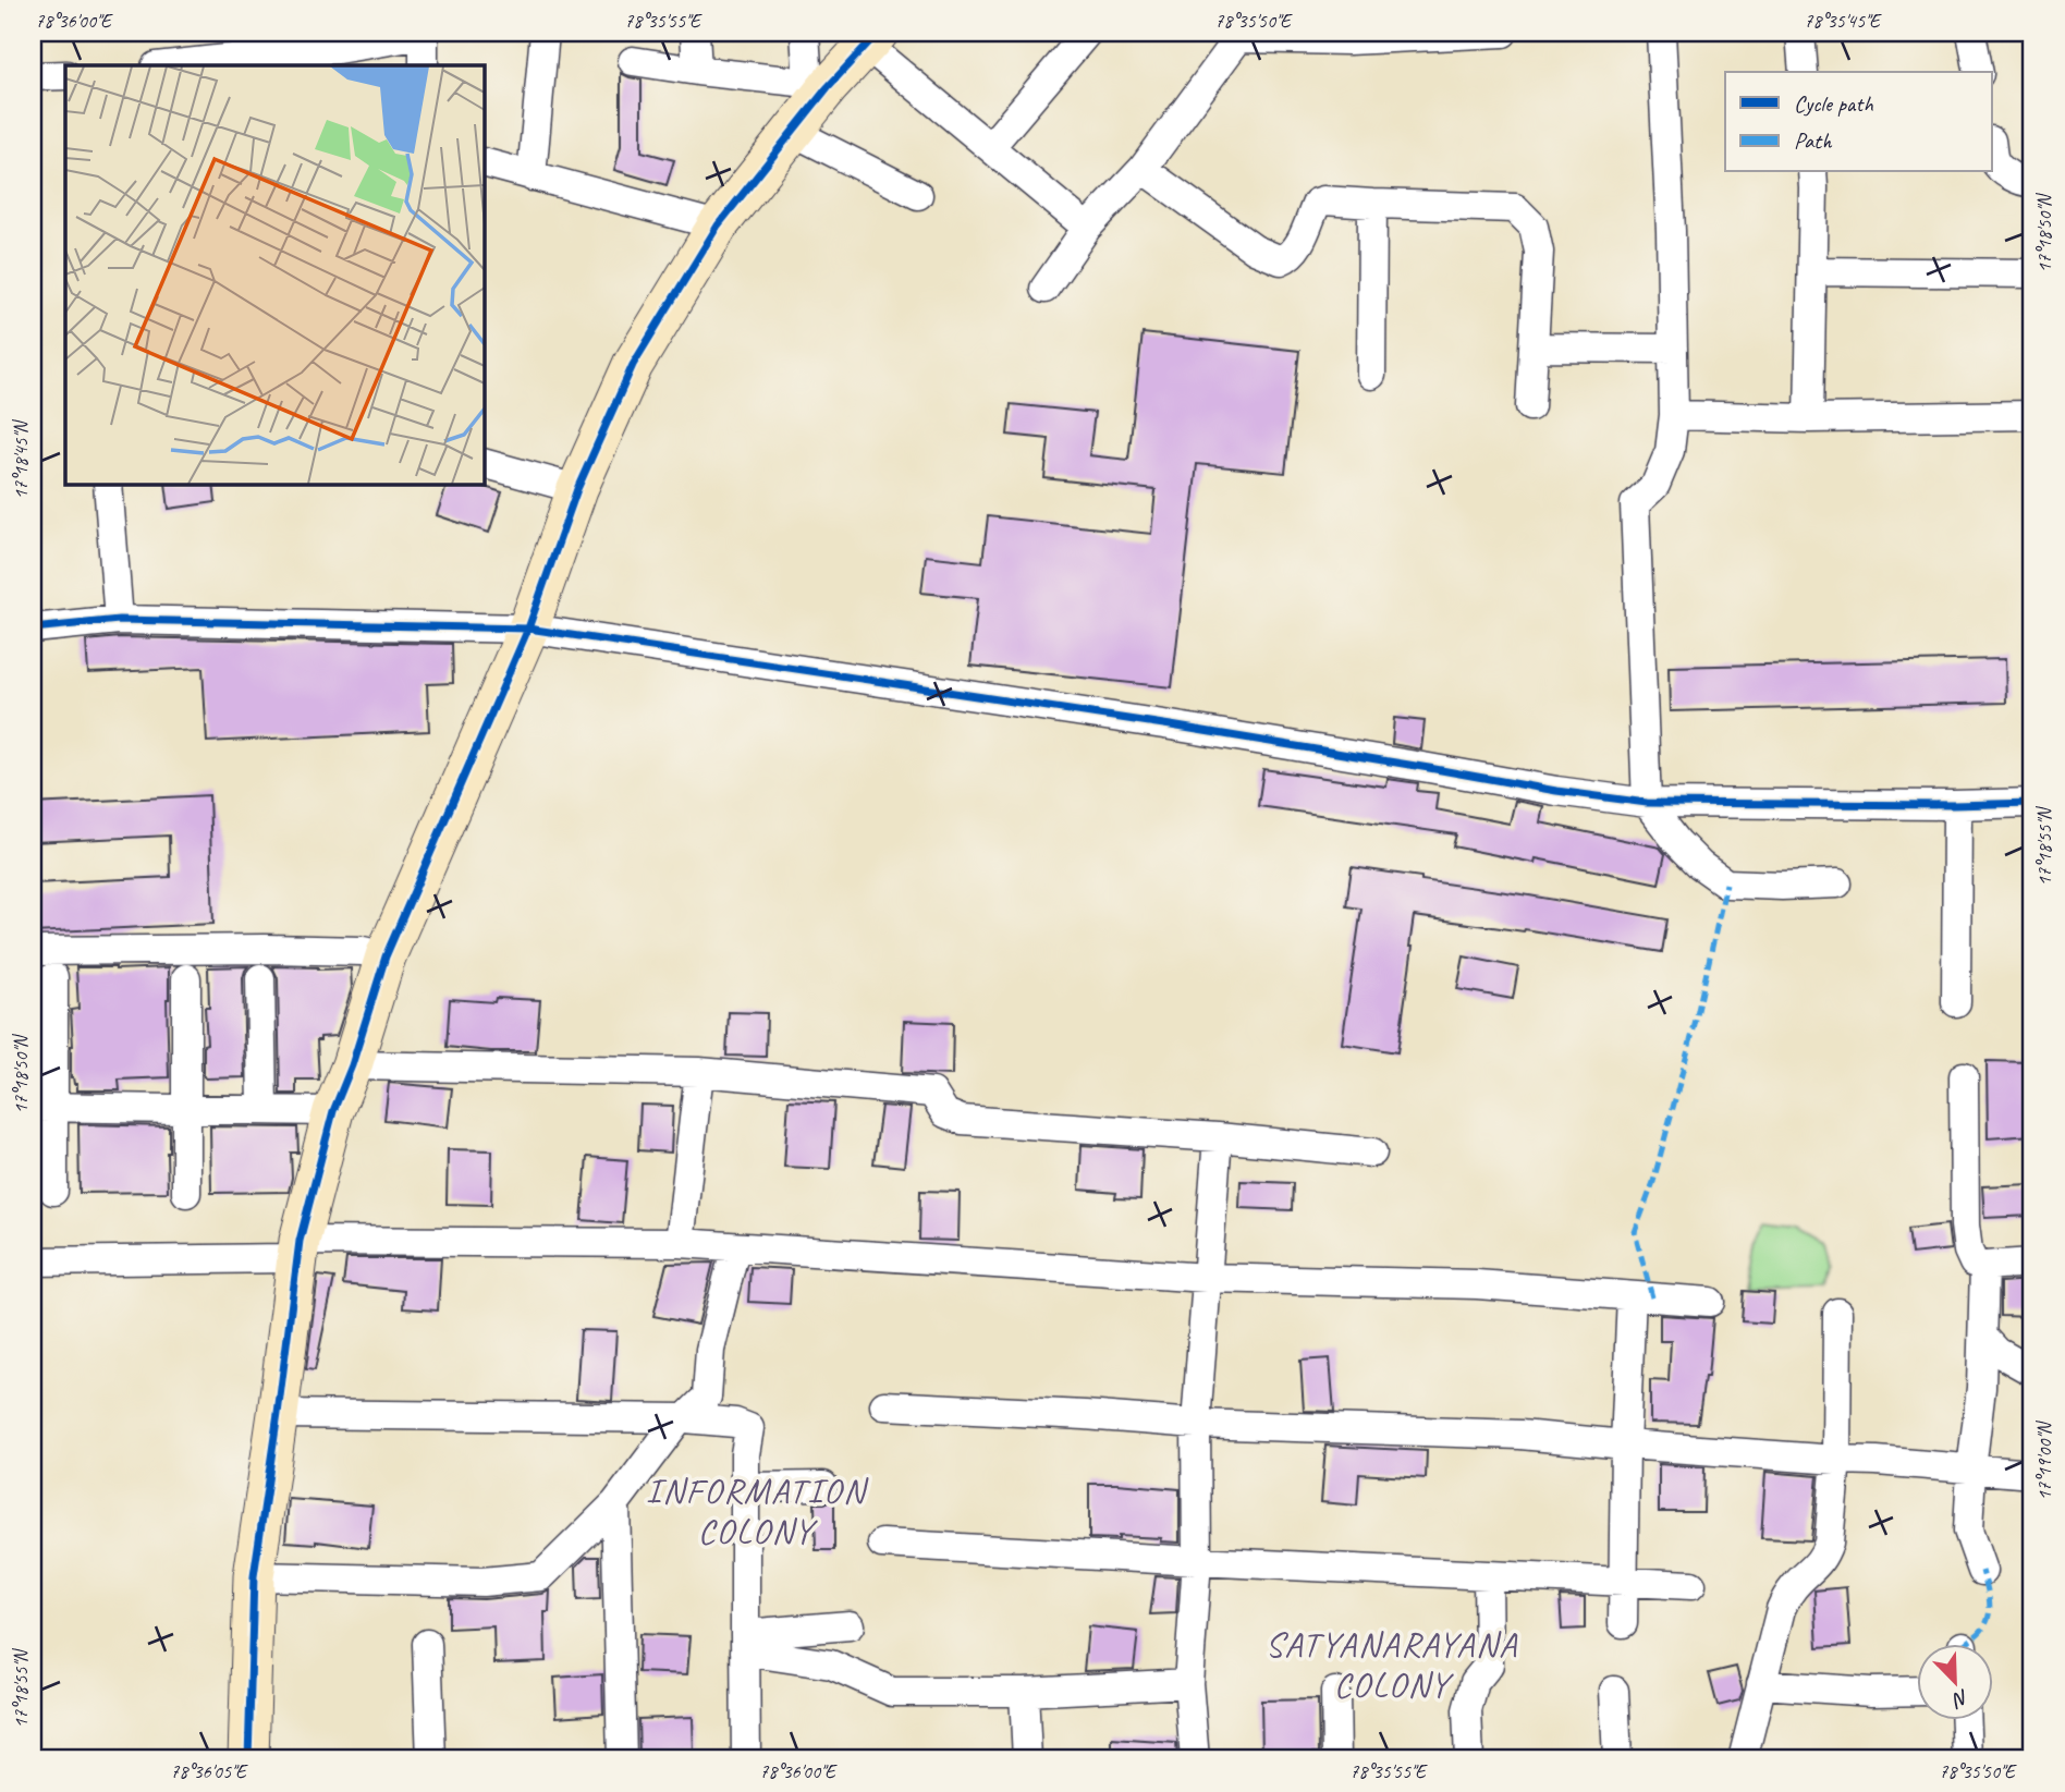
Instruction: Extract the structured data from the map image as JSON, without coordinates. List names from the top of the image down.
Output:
{
  "districts": ["INFORMATION COLONY", "SATYANARAYANA COLONY"],
  "legend": ["Cycle path", "Path"],
  "north": "bottom right",
  "coordinates": [
    "78°36'00\"E",
    "78°35'55\"E",
    "78°35'50\"E",
    "78°35'45\"E",
    "17°18'50\"N",
    "17°18'45\"N",
    "17°18'55\"N",
    "17°19'00\"N",
    "78°36'05\"E"
  ]
}
